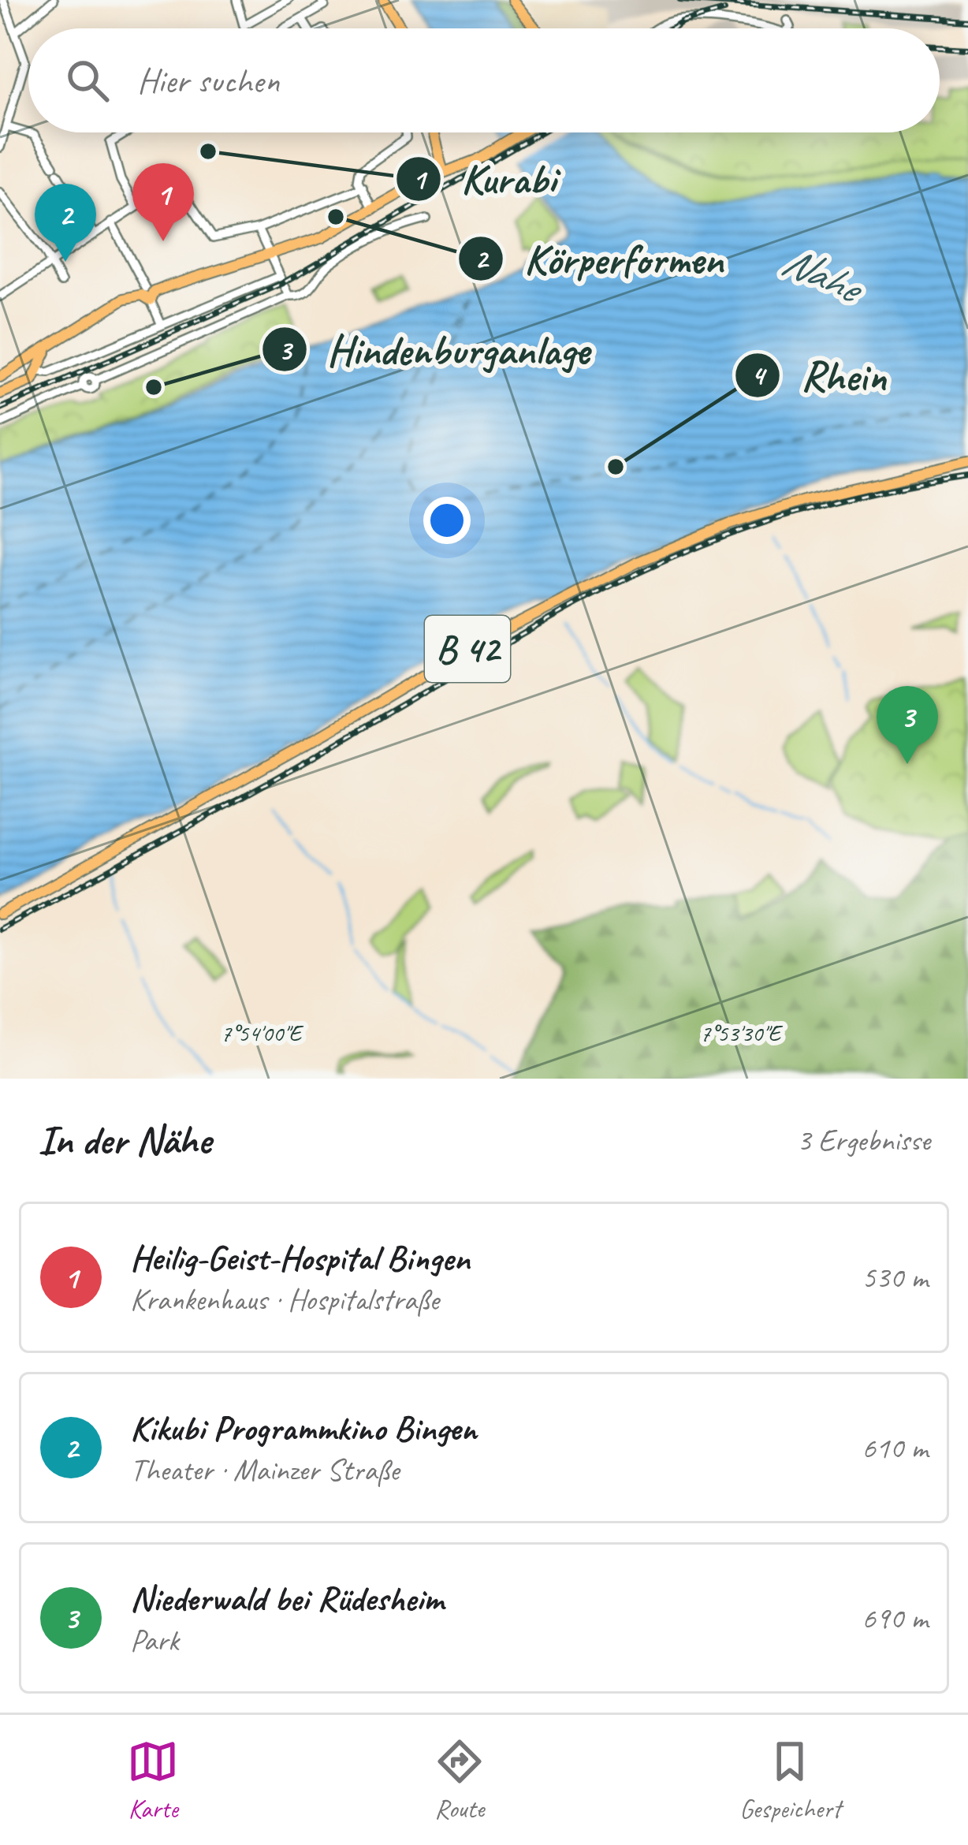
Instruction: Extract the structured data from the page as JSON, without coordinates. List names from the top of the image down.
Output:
{
  "streets": {
    "main road": ["B 42"]
  },
  "water": ["Nahe"],
  "places": [
    "Kurabi",
    "Körperformen",
    "Hindenburganlage",
    "Rhein"
  ],
  "page": {
    "search": "Hier suchen",
    "pins": ["1", "2", "3"],
    "heading": ["In der Nähe", "3 Ergebnisse"],
    "list": [
      {
        "mark": "1",
        "name": "Heilig-Geist-Hospital Bingen",
        "note": "Krankenhaus · Hospitalstraße",
        "value": "530 m"
      },
      {
        "mark": "2",
        "name": "Kikubi Programmkino Bingen",
        "note": "Theater · Mainzer Straße",
        "value": "610 m"
      },
      {
        "mark": "3",
        "name": "Niederwald bei Rüdesheim",
        "note": "Park",
        "value": "690 m"
      }
    ],
    "nav": ["Karte", "Route", "Gespeichert"]
  },
  "coordinates": ["7°54'00\"E", "7°53'30\"E"]
}
